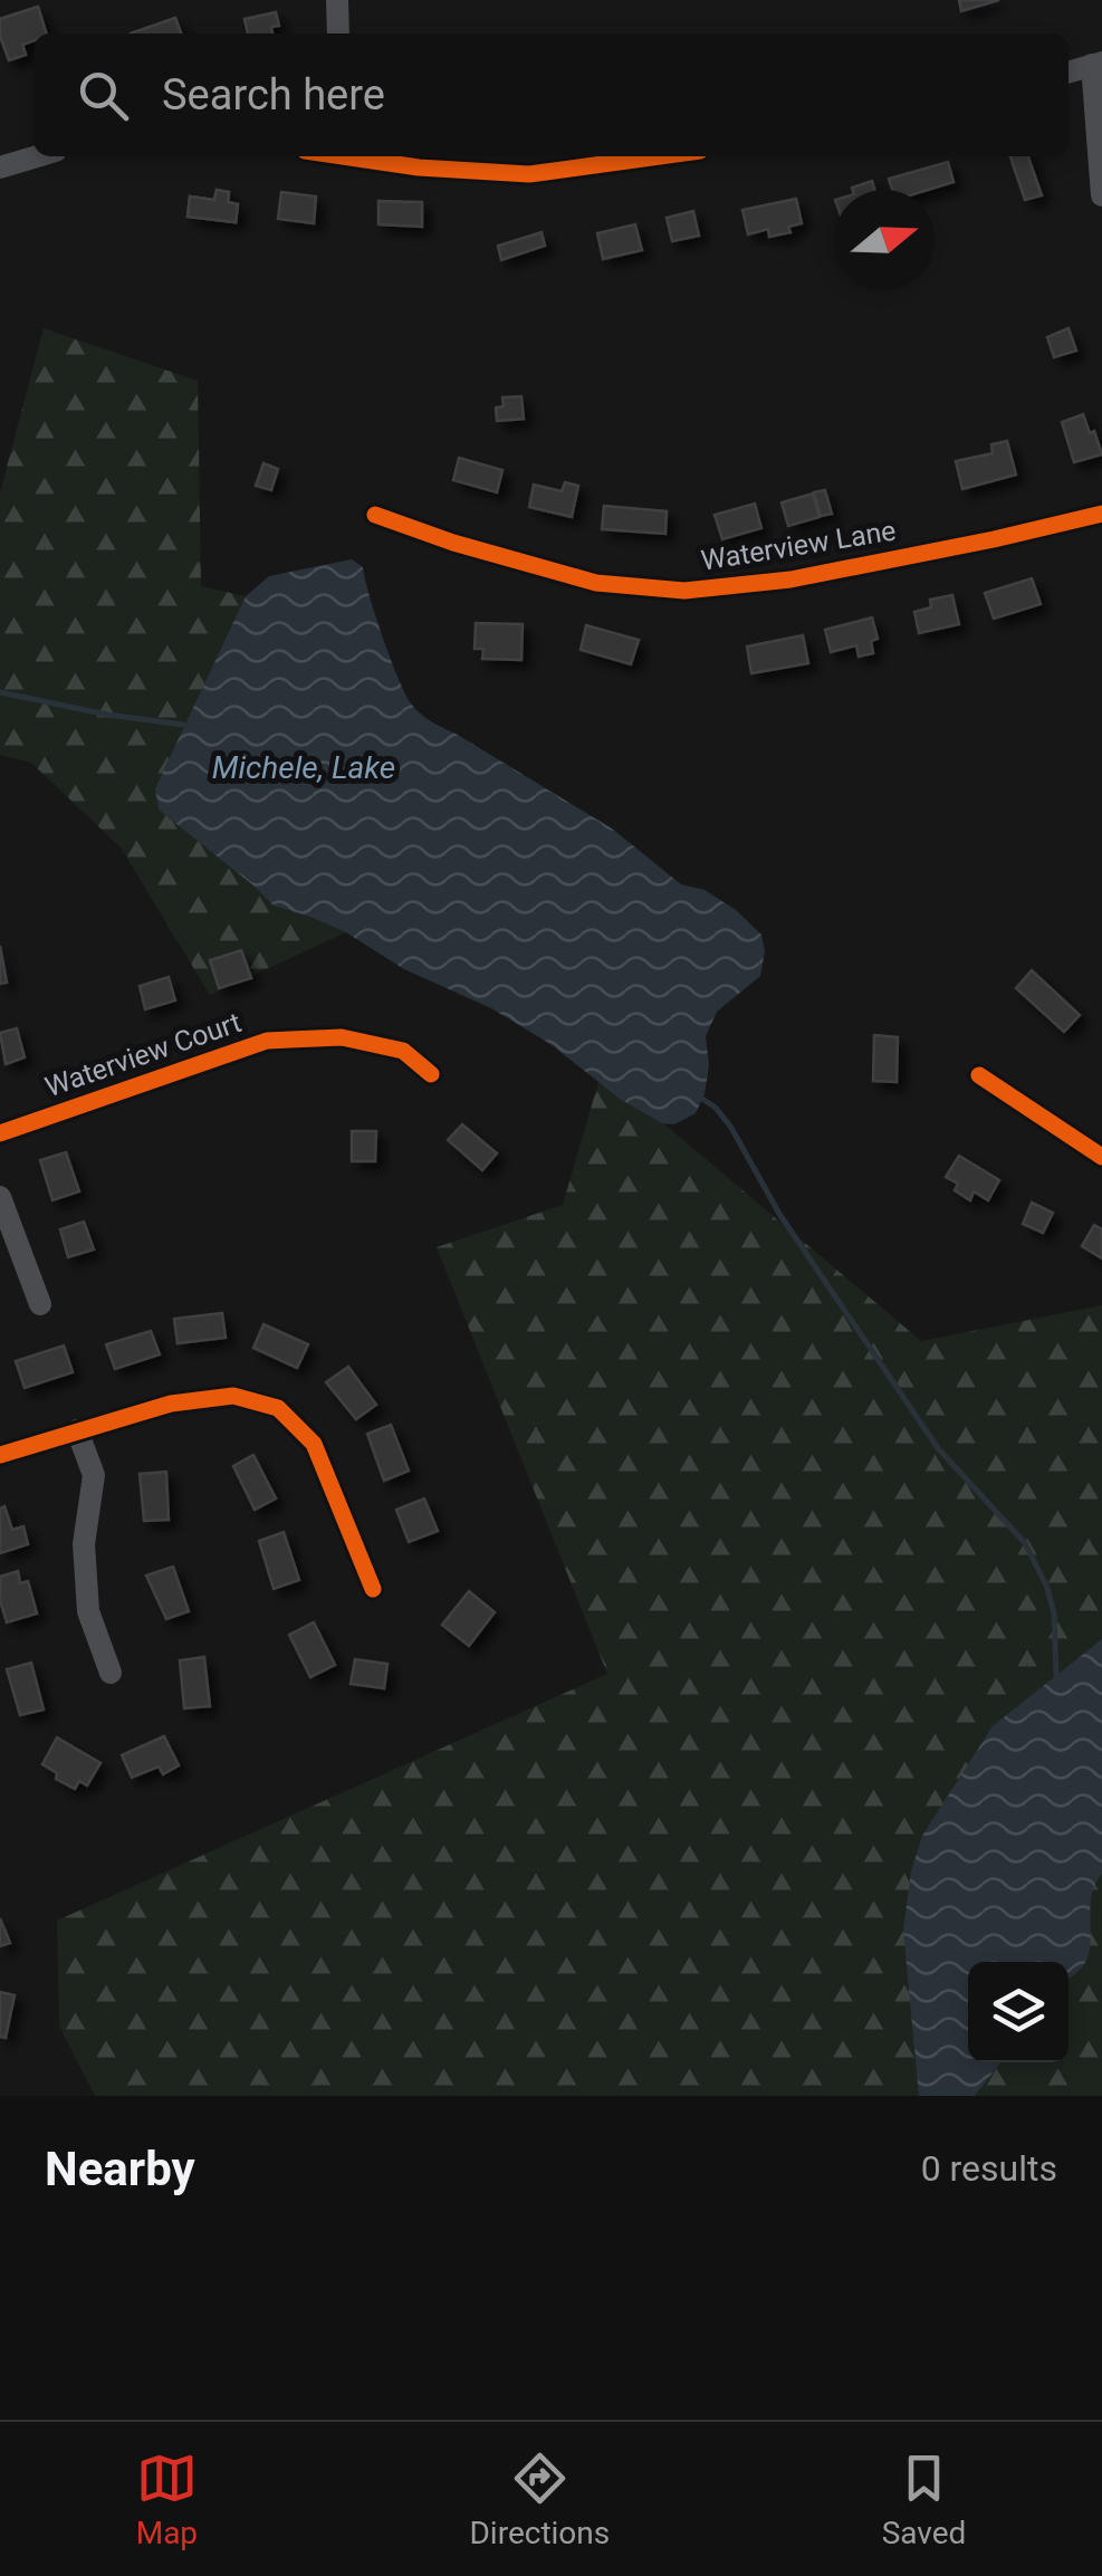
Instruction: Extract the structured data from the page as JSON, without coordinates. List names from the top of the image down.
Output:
{
  "streets": {
    "street": ["Waterview Lane", "Waterview Court"]
  },
  "water": ["Michele, Lake"],
  "north": "right",
  "page": {
    "search": "Search here",
    "heading": ["Nearby", "0 results"],
    "nav": ["Map", "Directions", "Saved"]
  }
}
